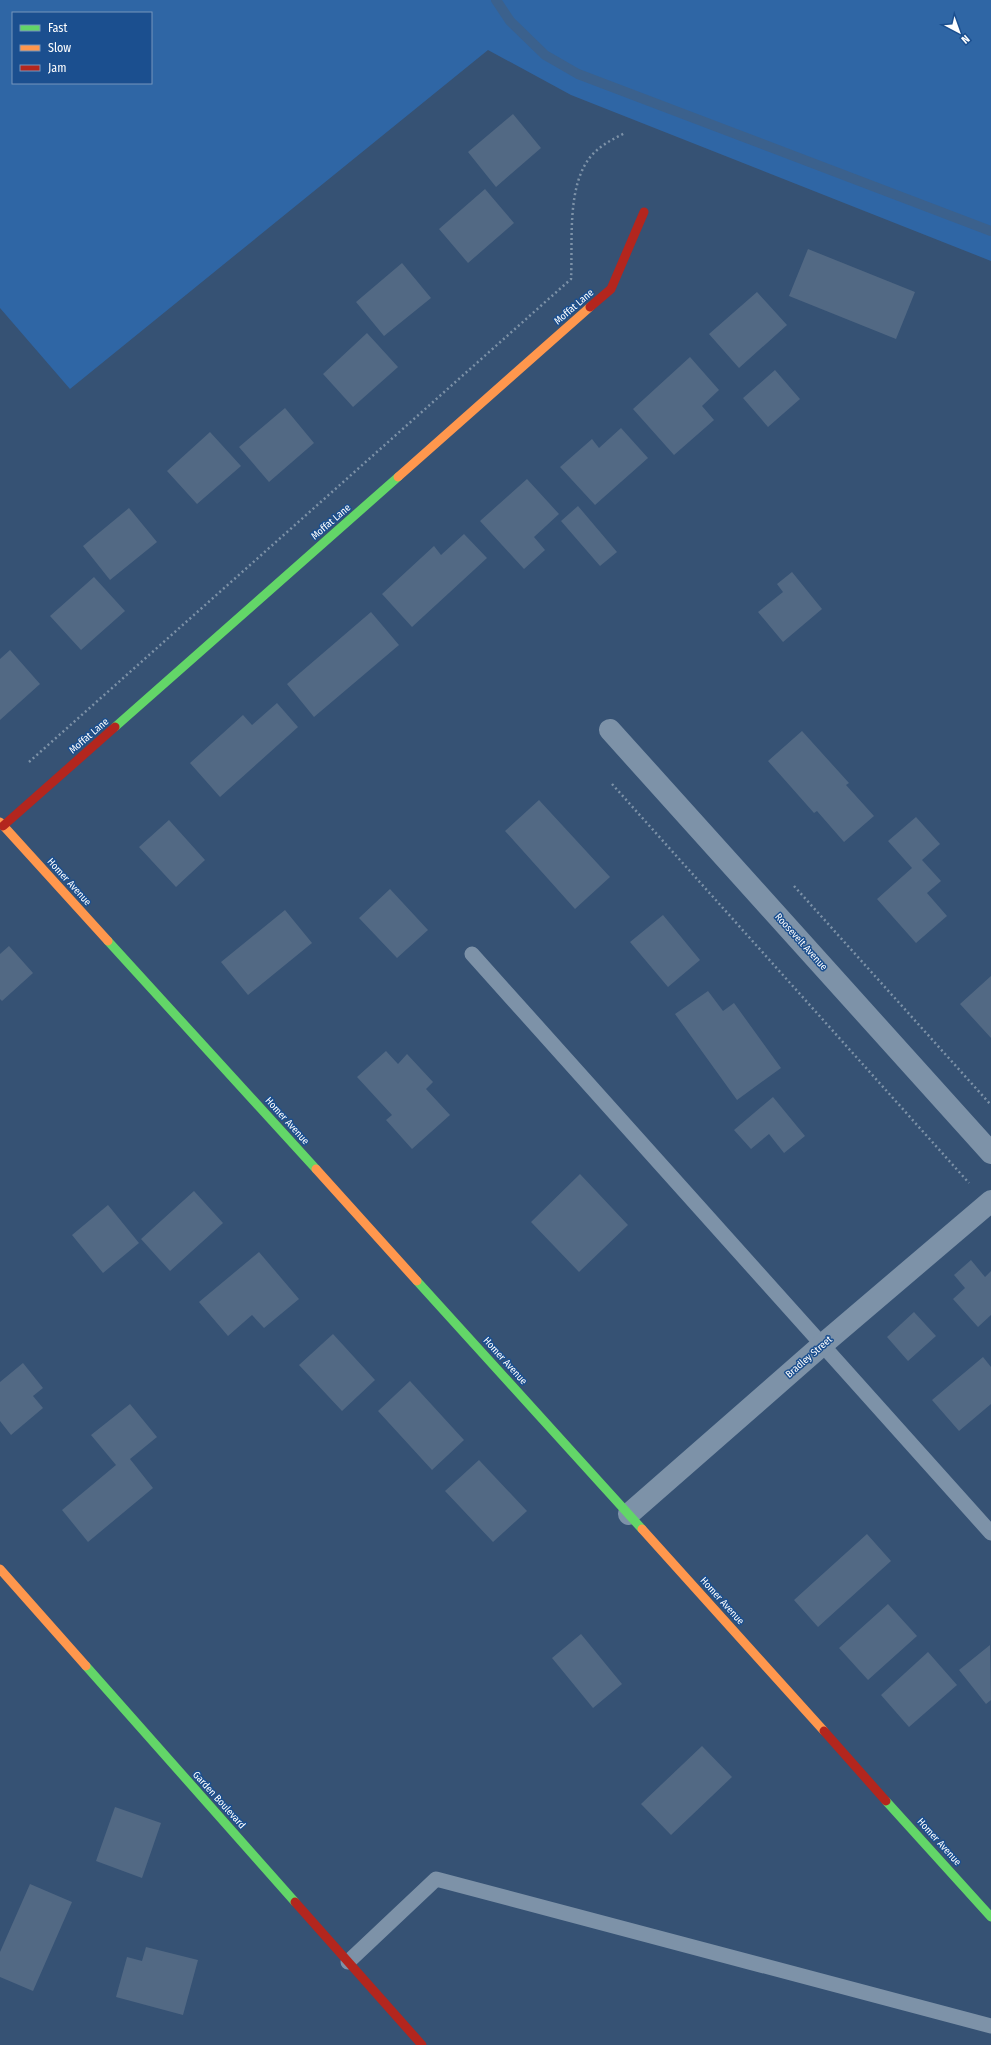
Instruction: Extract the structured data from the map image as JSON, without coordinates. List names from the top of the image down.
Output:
{
  "streets": {
    "street": [
      "Moffat Lane",
      "Homer Avenue",
      "Roosevelt Avenue",
      "Bradley Street",
      "Garden Boulevard"
    ]
  },
  "crossings": [
    ["Moffat Lane", "Homer Avenue"],
    ["Homer Avenue", "Bradley Street"]
  ],
  "legend": ["Fast", "Slow", "Jam"],
  "north": "bottom right"
}
